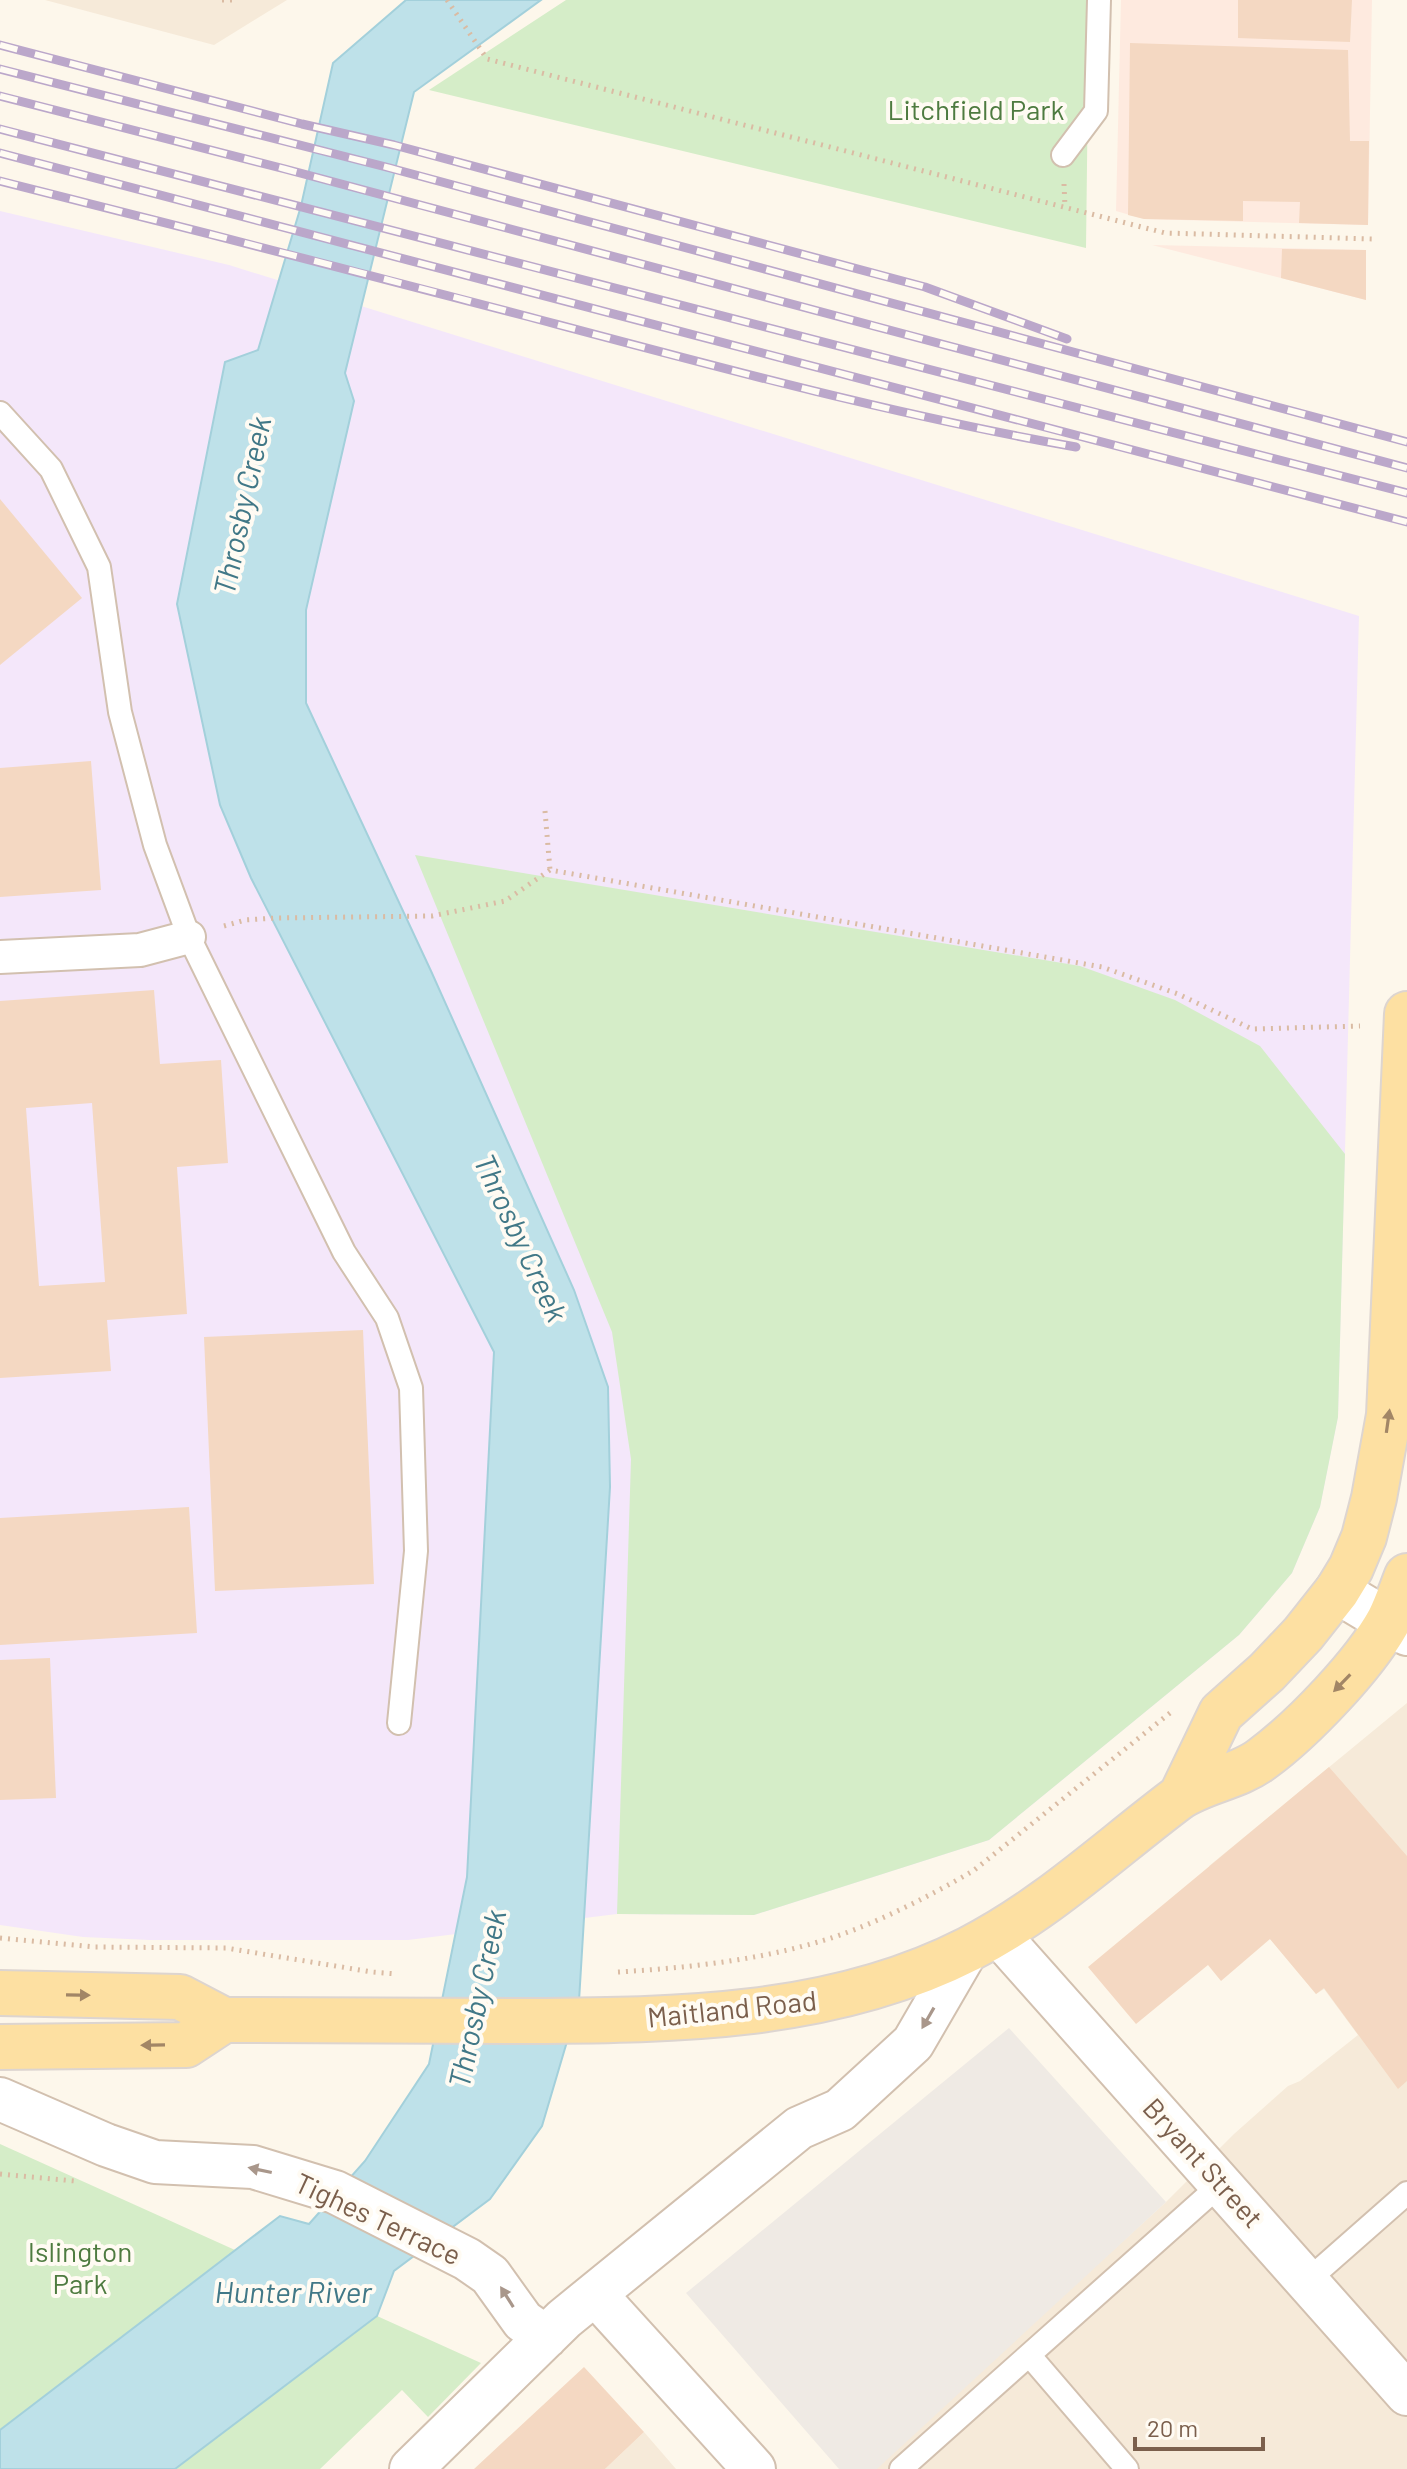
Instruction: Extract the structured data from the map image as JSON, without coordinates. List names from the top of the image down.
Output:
{
  "streets": {
    "main road": ["Maitland Road"],
    "street": ["Bryant Street", "Tighes Terrace"]
  },
  "crossings": [
    ["Maitland Road", "Bryant Street"]
  ],
  "one_way": ["Tighes Terrace"],
  "water": ["Throsby Creek", "Hunter River"],
  "parks": ["Litchfield Park", "Islington Park"],
  "scale_bar": "20 m"
}
